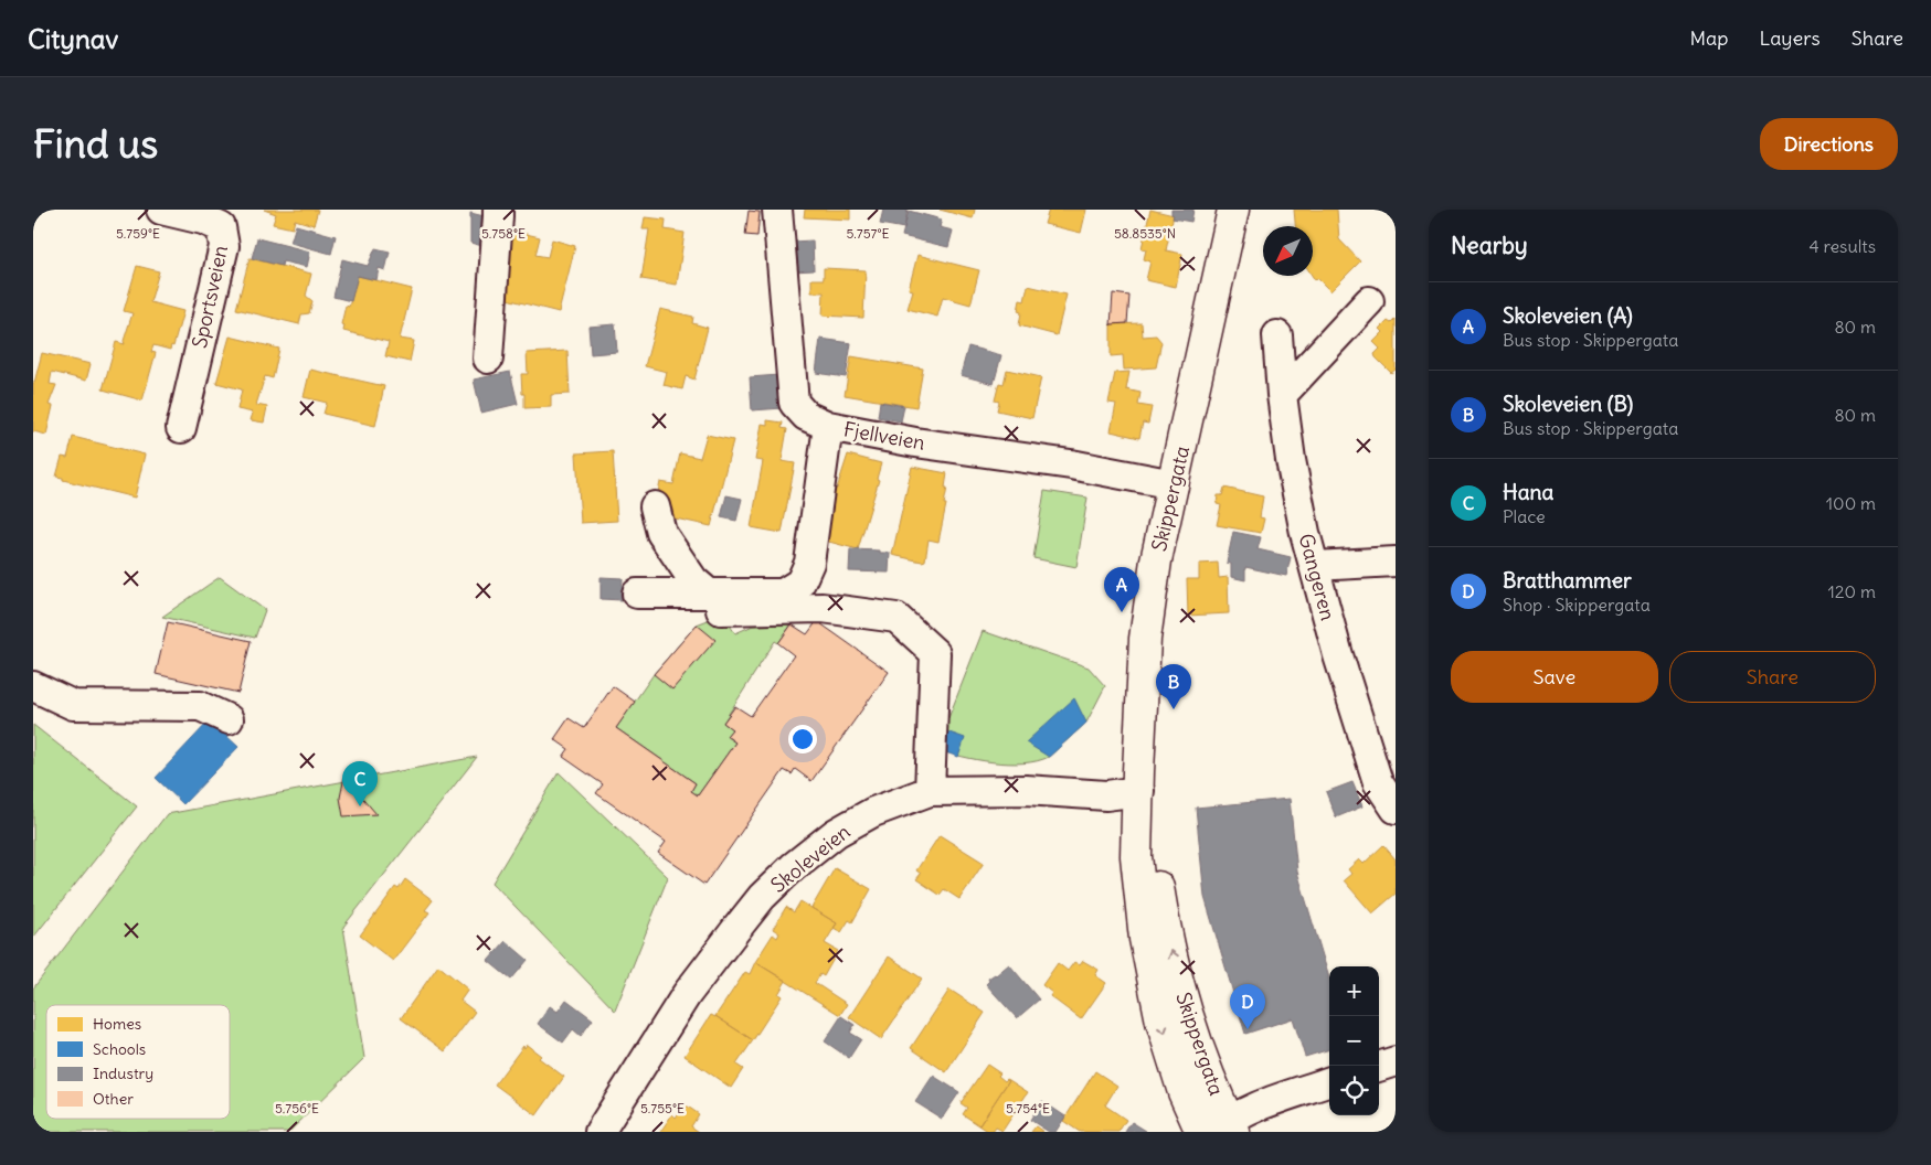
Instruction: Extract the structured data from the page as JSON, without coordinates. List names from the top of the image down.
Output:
{
  "streets": {
    "main road": ["Skippergata"],
    "street": [
      "Sportsveien",
      "Fjellveien",
      "Gangeren",
      "Skoleveien"
    ]
  },
  "crossings": [
    ["Fjellveien", "Skippergata"],
    ["Skippergata", "Skoleveien"]
  ],
  "legend": [
    "Homes",
    "Schools",
    "Industry",
    "Other"
  ],
  "north": "bottom left",
  "page": {
    "header": "Citynav",
    "nav": ["Map", "Layers", "Share"],
    "buttons": [
      "Directions",
      ["Save", "Share"]
    ],
    "title": "Find us",
    "heading": ["Nearby", "4 results"],
    "list": [
      {
        "mark": "A",
        "name": "Skoleveien (A)",
        "note": "Bus stop · Skippergata",
        "value": "80 m"
      },
      {
        "mark": "B",
        "name": "Skoleveien (B)",
        "note": "Bus stop · Skippergata",
        "value": "80 m"
      },
      {
        "mark": "C",
        "name": "Hana",
        "note": "Place",
        "value": "100 m"
      },
      {
        "mark": "D",
        "name": "Bratthammer",
        "note": "Shop · Skippergata",
        "value": "120 m"
      }
    ],
    "pins": [
      "A",
      "B",
      "C",
      "D"
    ],
    "map_buttons": ["+", "−"]
  },
  "coordinates": [
    "5.759°E",
    "5.758°E",
    "5.757°E",
    "58.8535°N",
    "5.756°E",
    "5.755°E",
    "5.754°E"
  ]
}
